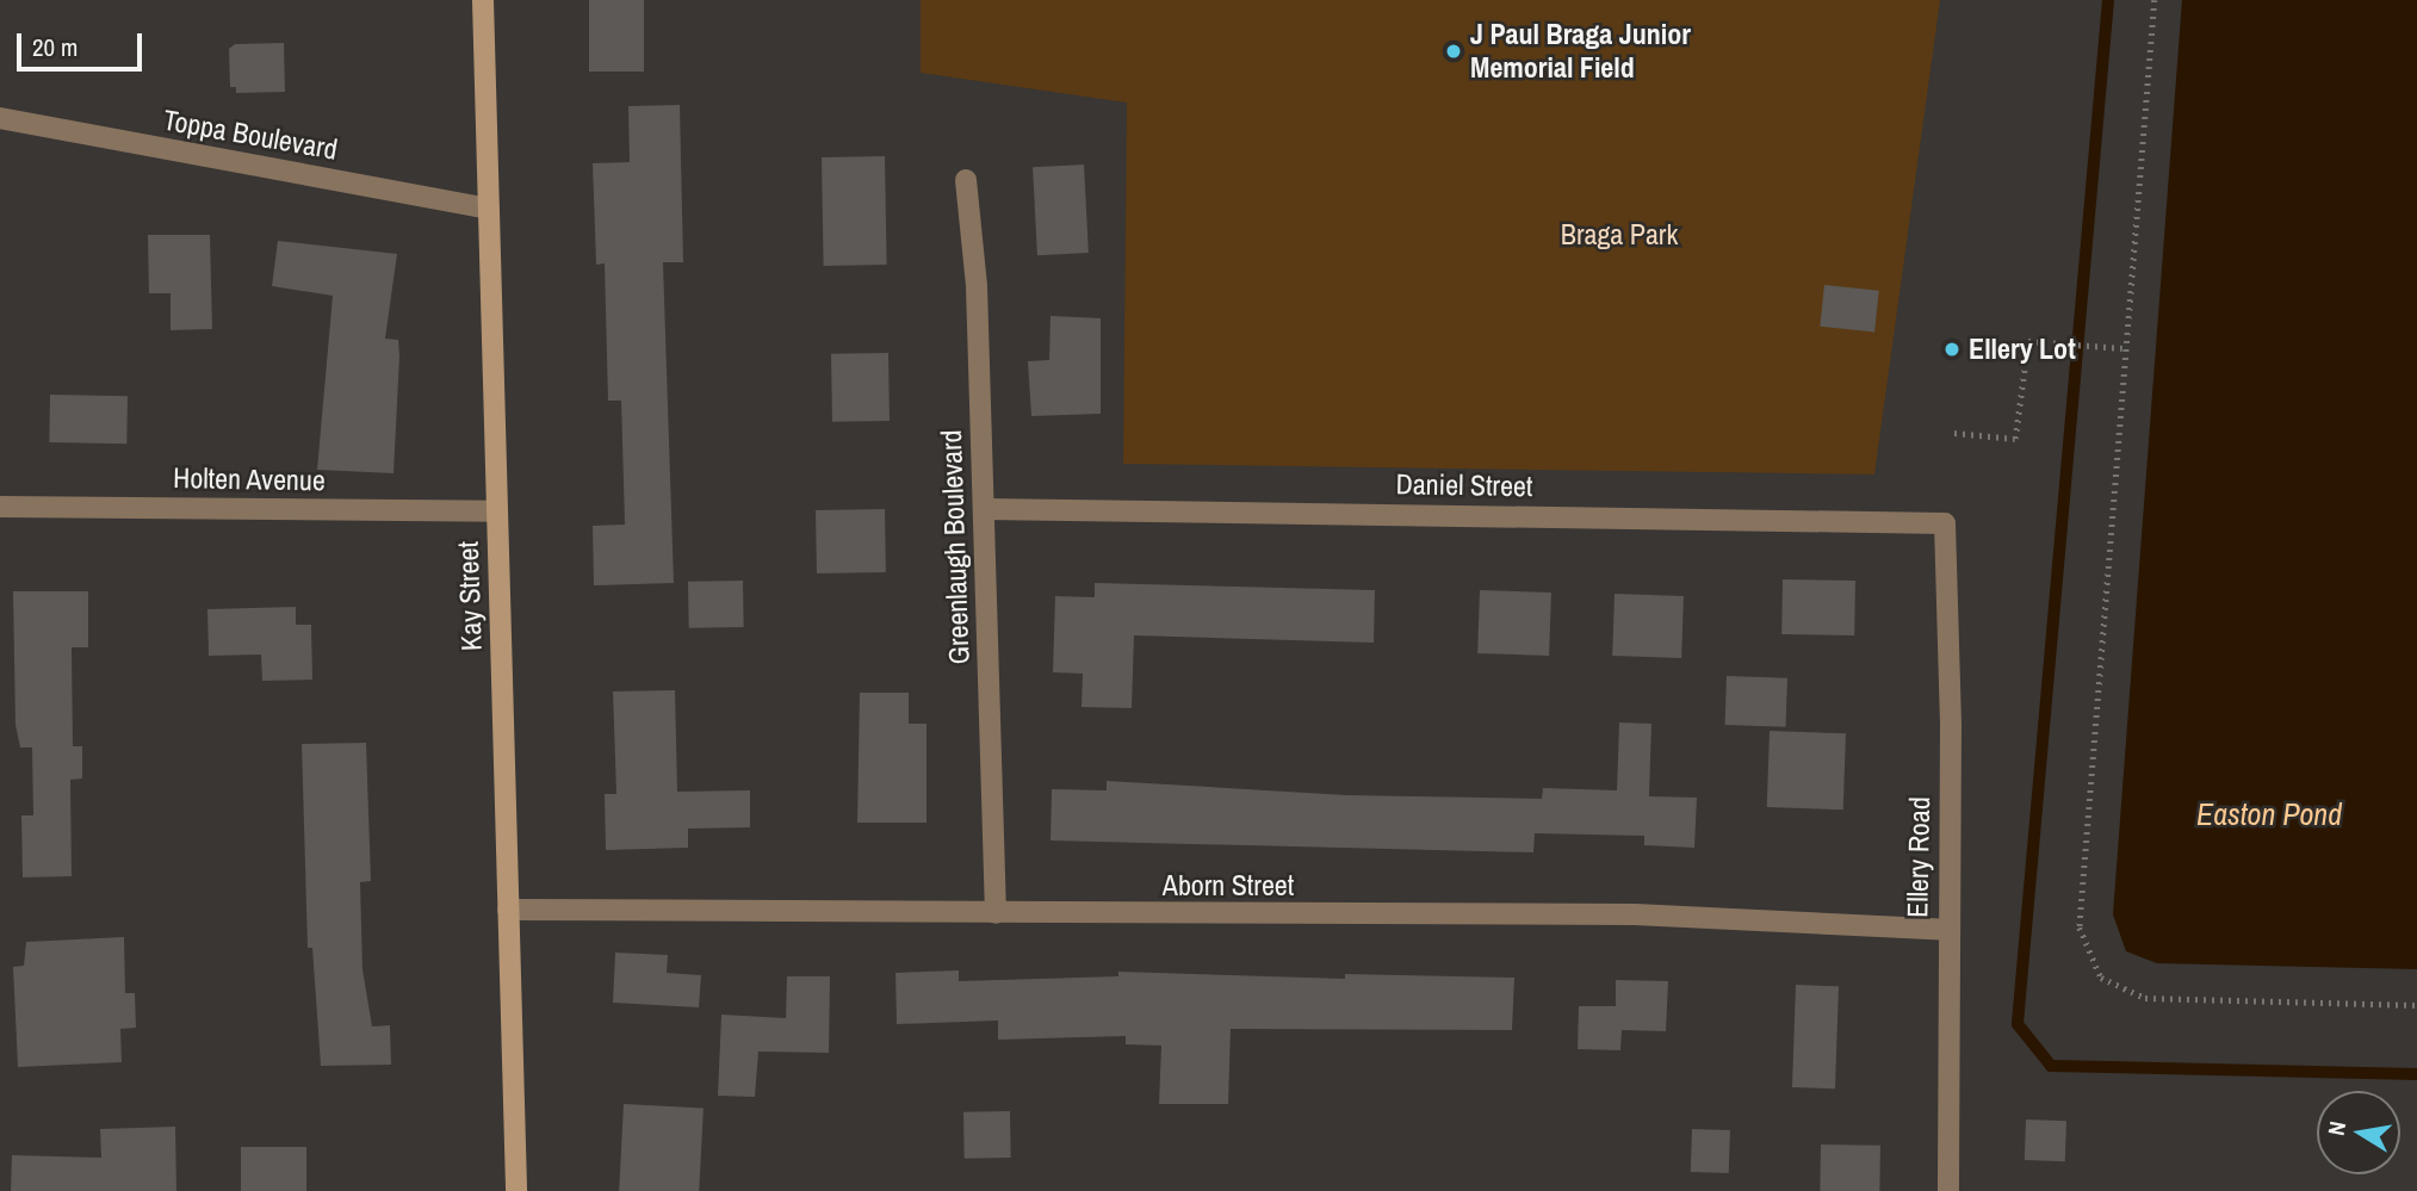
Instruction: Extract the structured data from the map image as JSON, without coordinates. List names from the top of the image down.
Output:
{
  "streets": {
    "street": [
      "Toppa Boulevard",
      "Holten Avenue",
      "Daniel Street",
      "Greenlaugh Boulevard",
      "Kay Street",
      "Ellery Road",
      "Aborn Street"
    ]
  },
  "crossings": [
    ["Toppa Boulevard", "Kay Street"],
    ["Holten Avenue", "Kay Street"],
    ["Daniel Street", "Greenlaugh Boulevard"],
    ["Daniel Street", "Ellery Road"],
    ["Greenlaugh Boulevard", "Aborn Street"],
    ["Kay Street", "Aborn Street"],
    ["Ellery Road", "Aborn Street"]
  ],
  "water": ["Easton Pond"],
  "parks": ["Braga Park"],
  "places": ["J Paul Braga Junior Memorial Field", "Ellery Lot"],
  "scale_bar": "20 m",
  "north": "left"
}
